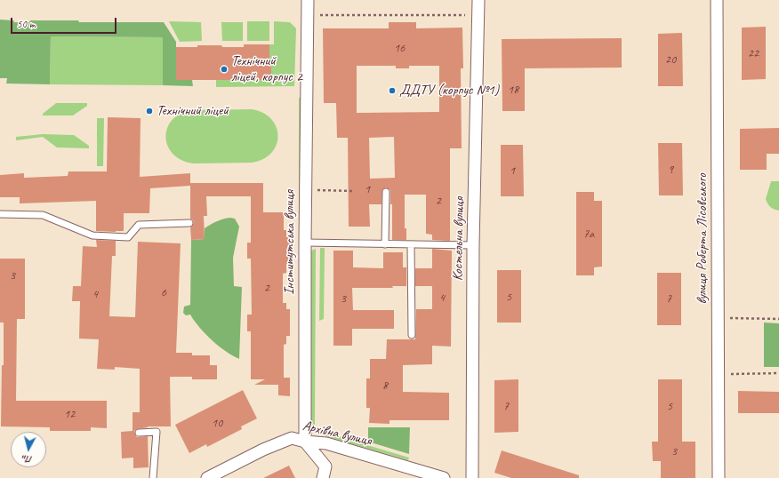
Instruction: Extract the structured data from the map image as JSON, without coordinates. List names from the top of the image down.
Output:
{
  "streets": {
    "street": [
      "Костельна вулиця",
      "вулиця Роберта Лісовського",
      "Інститутська вулиця",
      "Архівна вулиця"
    ]
  },
  "crossings": [
    ["Інститутська вулиця", "Архівна вулиця"]
  ],
  "places": ["Технічний ліцей, корпус 2", "ДДТУ (корпус №1)", "Технічний ліцей"],
  "house_numbers": [
    "16",
    "22",
    "20",
    "18",
    "9",
    "1",
    "1",
    "2",
    "7а",
    "3",
    "2",
    "6",
    "4",
    "5",
    "4",
    "3",
    "7",
    "8",
    "7",
    "5",
    "12",
    "10",
    "3"
  ],
  "scale_bar": "50 m",
  "north": "bottom"
}
